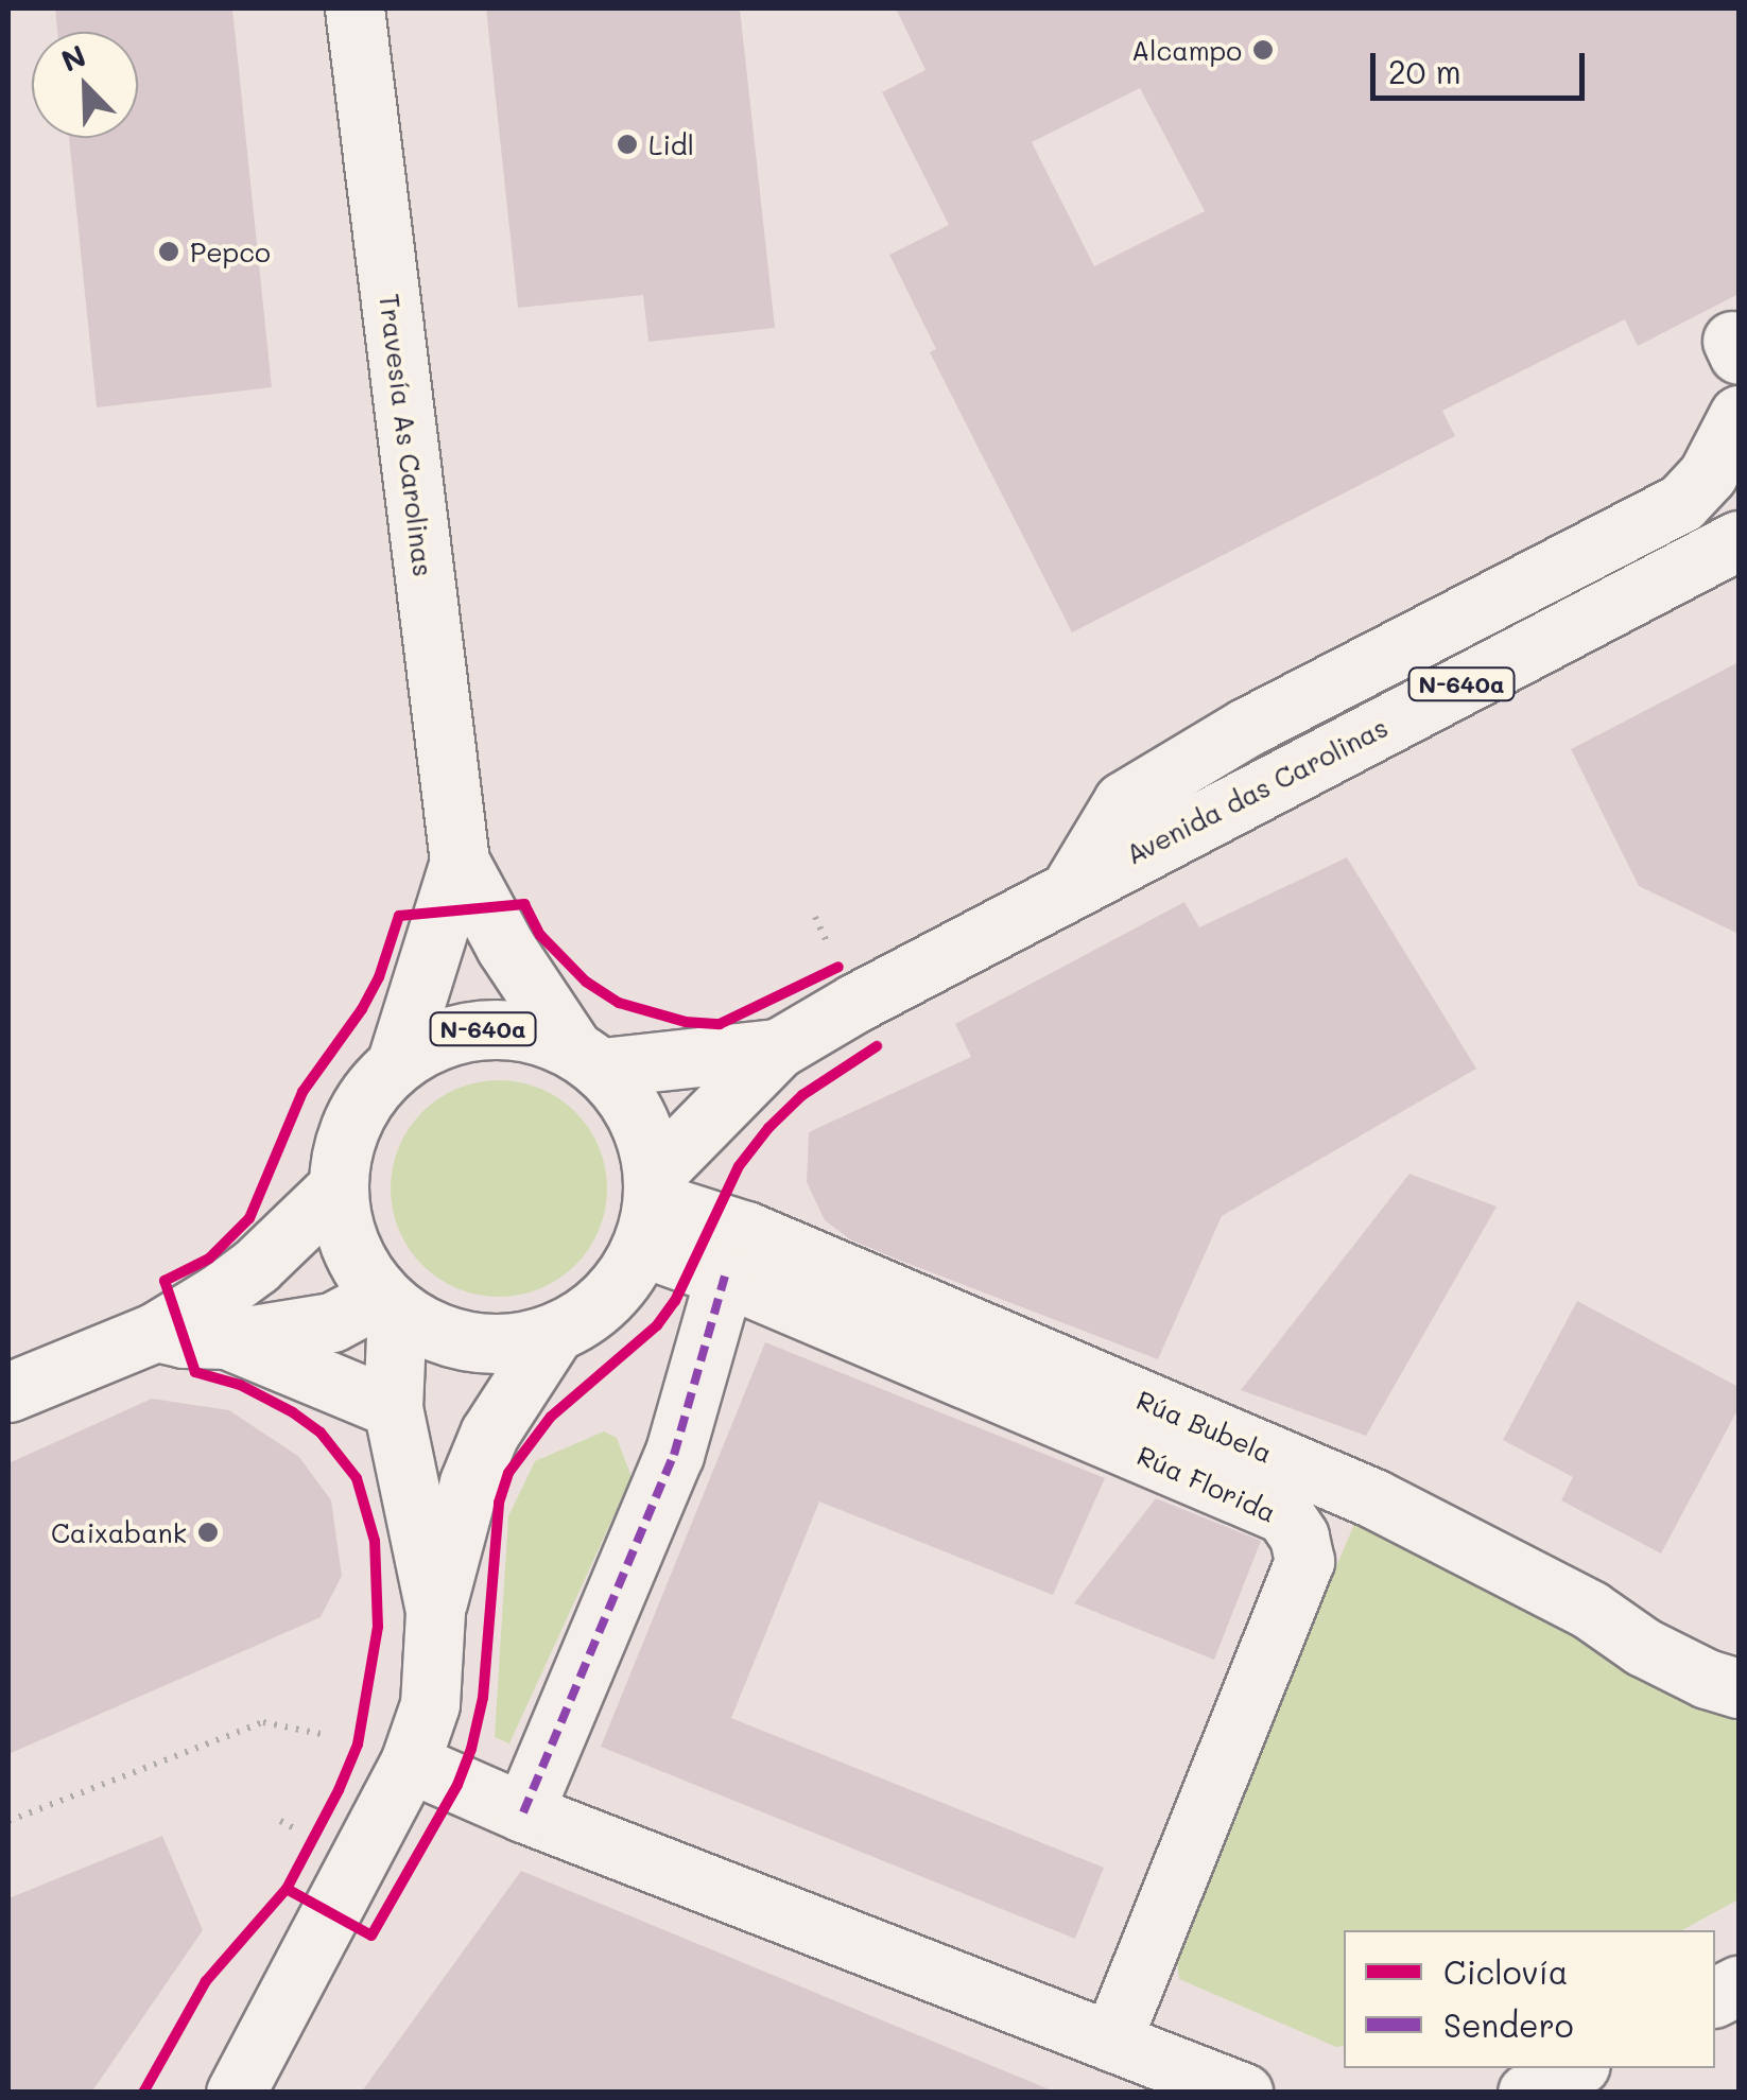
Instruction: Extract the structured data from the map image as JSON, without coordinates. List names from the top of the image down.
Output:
{
  "streets": {
    "street": [
      "Travesía As Carolinas",
      "N-640a",
      "Avenida das Carolinas",
      "Rúa Bubela",
      "Rúa Florida"
    ]
  },
  "crossings": [
    ["N-640a", "Avenida das Carolinas"],
    ["N-640a", "Rúa Bubela"],
    ["N-640a", "Rúa Florida"],
    ["Rúa Bubela", "Rúa Florida"]
  ],
  "places": [
    "Alcampo",
    "Lidl",
    "Pepco",
    "Caixabank"
  ],
  "legend": ["Ciclovía", "Sendero"],
  "scale_bar": "20 m",
  "north": "top left"
}
